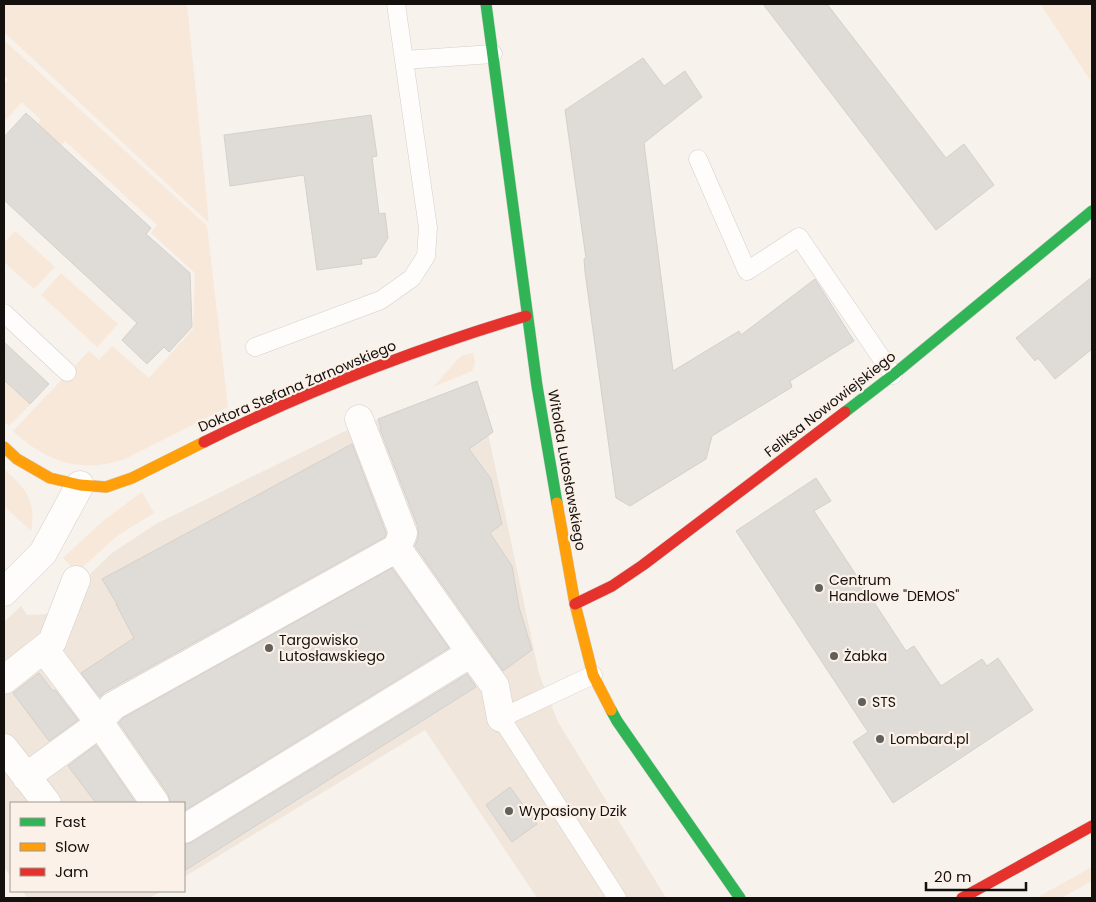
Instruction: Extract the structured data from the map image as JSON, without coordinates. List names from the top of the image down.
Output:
{
  "streets": {
    "street": ["Doktora Stefana Żarnowskiego", "Feliksa Nowowiejskiego", "Witolda Lutosławskiego"]
  },
  "crossings": [
    ["Doktora Stefana Żarnowskiego", "Witolda Lutosławskiego"],
    ["Feliksa Nowowiejskiego", "Witolda Lutosławskiego"]
  ],
  "places": [
    "Centrum Handlowe \"DEMOS\"",
    "Targowisko Lutosławskiego",
    "Żabka",
    "STS",
    "Lombard.pl",
    "Wypasiony Dzik"
  ],
  "legend": ["Fast", "Slow", "Jam"],
  "scale_bar": "20 m"
}
